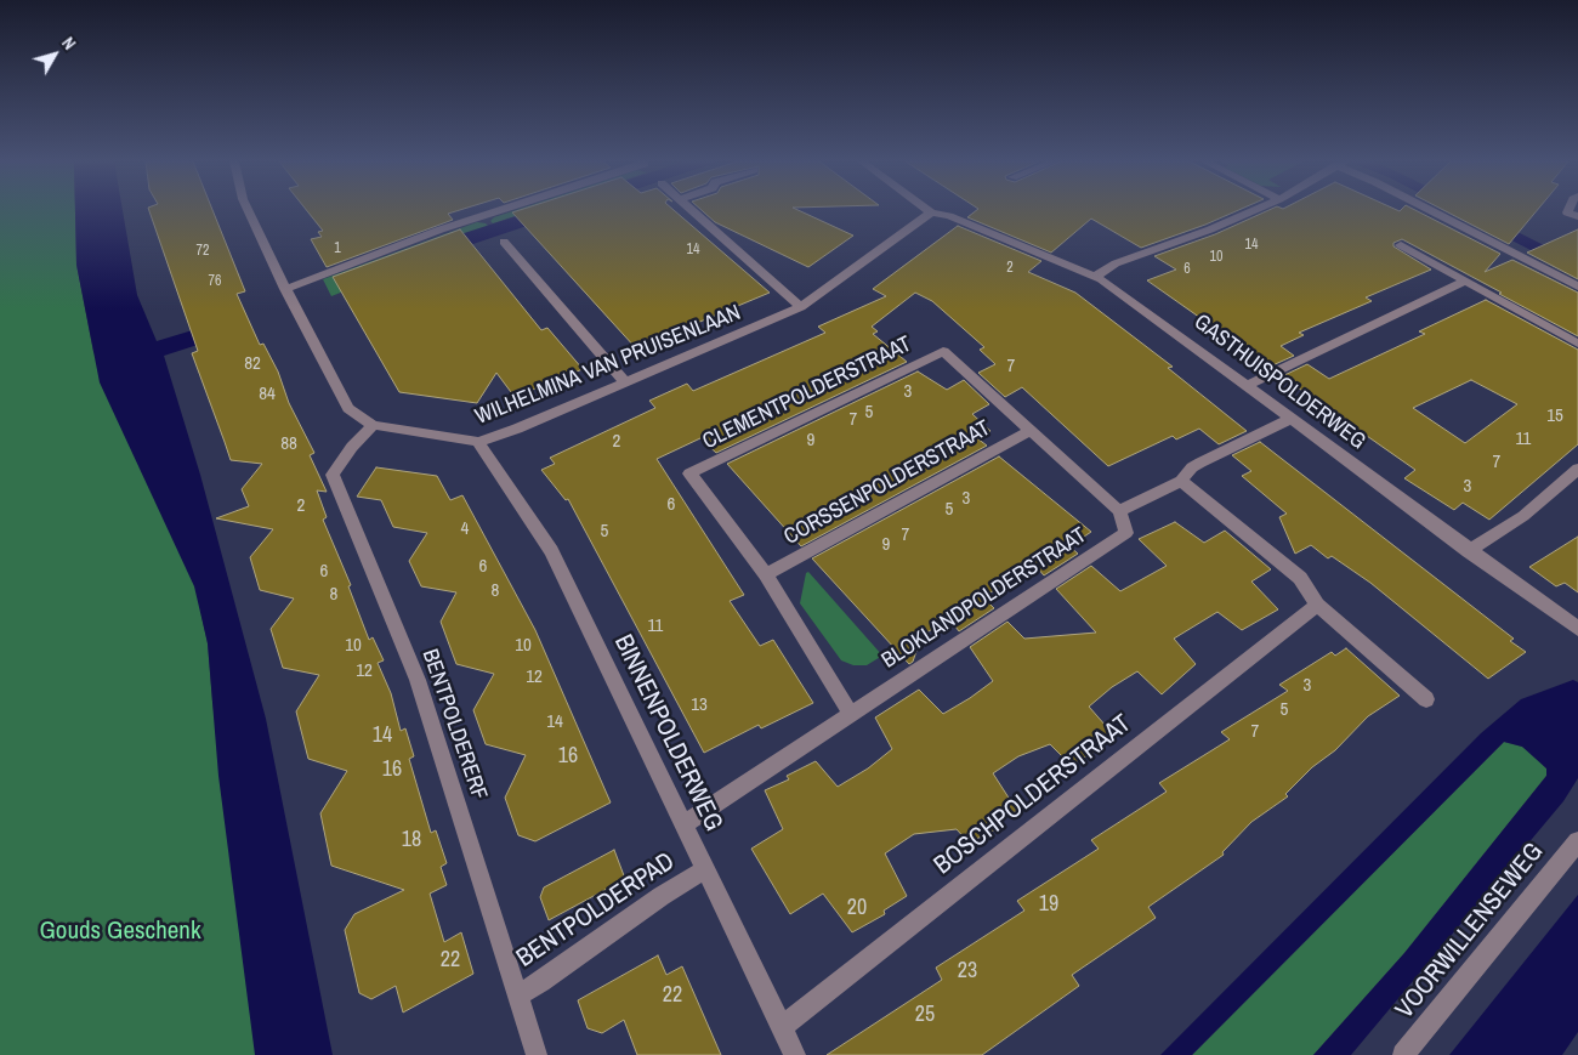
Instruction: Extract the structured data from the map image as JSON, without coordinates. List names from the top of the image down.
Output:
{
  "streets": {
    "street": [
      "WILHELMINA VAN PRUISENLAAN",
      "GASTHUISPOLDERWEG",
      "CLEMENTPOLDERSTRAAT",
      "CORSSENPOLDERSTRAAT",
      "BLOKLANDPOLDERSTRAAT",
      "BENTPOLDERERF",
      "BINNENPOLDERWEG",
      "BOSCHPOLDERSTRAAT",
      "BENTPOLDERPAD",
      "VOORWILLENSEWEG"
    ]
  },
  "crossings": [
    ["WILHELMINA VAN PRUISENLAAN", "GASTHUISPOLDERWEG"],
    ["WILHELMINA VAN PRUISENLAAN", "BENTPOLDERERF"],
    ["WILHELMINA VAN PRUISENLAAN", "BINNENPOLDERWEG"],
    ["CLEMENTPOLDERSTRAAT", "CORSSENPOLDERSTRAAT"],
    ["BLOKLANDPOLDERSTRAAT", "BINNENPOLDERWEG"],
    ["BENTPOLDERERF", "BENTPOLDERPAD"],
    ["BINNENPOLDERWEG", "BOSCHPOLDERSTRAAT"],
    ["BINNENPOLDERWEG", "BENTPOLDERPAD"]
  ],
  "parks": ["Gouds Geschenk"],
  "house_numbers": [
    "14",
    "1",
    "14",
    "72",
    "10",
    "2",
    "6",
    "76",
    "82",
    "7",
    "3",
    "84",
    "5",
    "15",
    "7",
    "11",
    "9",
    "2",
    "88",
    "7",
    "3",
    "3",
    "6",
    "2",
    "5",
    "4",
    "5",
    "7",
    "9",
    "6",
    "6",
    "8",
    "8",
    "11",
    "10",
    "10",
    "12",
    "12",
    "3",
    "13",
    "5",
    "14",
    "7",
    "14",
    "16",
    "16",
    "18",
    "19",
    "20",
    "22",
    "23",
    "22",
    "25"
  ],
  "north": "top right"
}
